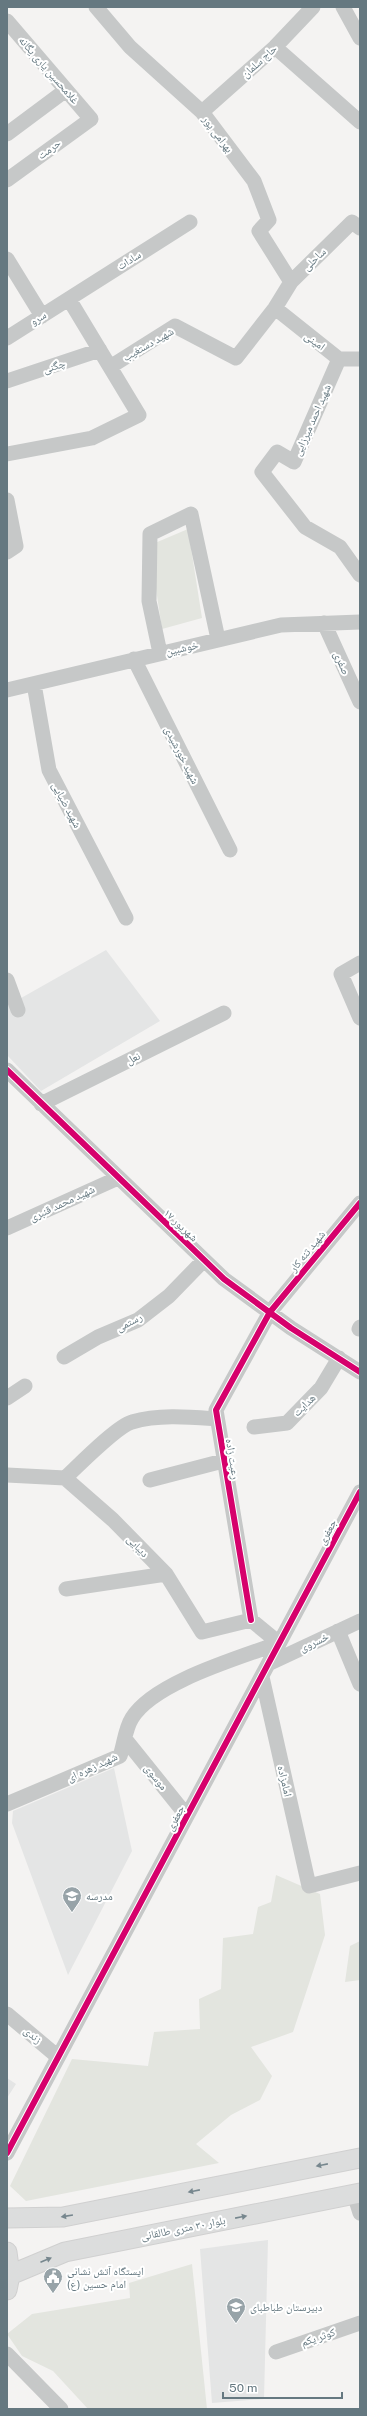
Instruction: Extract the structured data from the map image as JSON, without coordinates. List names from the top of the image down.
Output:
{
  "streets": {
    "main road": ["بلوار ۳۰ متری طالقانی"],
    "street": [
      "حاج سلمان",
      "غلامحسین یاری یگانه",
      "بهرامی پور",
      "حرمت",
      "ساحلی",
      "سادات",
      "سرو",
      "امینی",
      "شهید دستغیب",
      "چگنی",
      "شهید احمد میرزایی",
      "خوشبین",
      "صفری",
      "شهید خورشیدی",
      "شهید ضیایی",
      "نعل",
      "شهید محمد قنبری",
      "۱۷ شهریور",
      "شهید تنه کار",
      "رستمی",
      "هدایت",
      "رعیت زاده",
      "جعفری",
      "دیبایی",
      "خسروی",
      "شهید زهره ای",
      "موسوی",
      "امامزاده",
      "زندی",
      "کوثر یکم"
    ]
  },
  "crossings": [
    ["حاج سلمان", "بهرامی پور"],
    ["غلامحسین یاری یگانه", "حرمت"],
    ["بهرامی پور", "ساحلی"],
    ["ساحلی", "امینی"],
    ["ساحلی", "شهید دستغیب"],
    ["سادات", "سرو"],
    ["امینی", "شهید دستغیب"],
    ["امینی", "شهید احمد میرزایی"],
    ["خوشبین", "صفری"],
    ["خوشبین", "شهید خورشیدی"],
    ["خوشبین", "شهید ضیایی"],
    ["نعل", "۱۷ شهریور"],
    ["شهید محمد قنبری", "۱۷ شهریور"],
    ["۱۷ شهریور", "شهید تنه کار"],
    ["۱۷ شهریور", "رستمی"],
    ["۱۷ شهریور", "هدایت"],
    ["۱۷ شهریور", "رعیت زاده"],
    ["شهید تنه کار", "رعیت زاده"],
    ["رعیت زاده", "دیبایی"],
    ["جعفری", "خسروی"],
    ["جعفری", "شهید زهره ای"],
    ["جعفری", "موسوی"],
    ["جعفری", "امامزاده"],
    ["جعفری", "زندی"],
    ["خسروی", "امامزاده"],
    ["شهید زهره ای", "موسوی"]
  ],
  "places": {
    "school or university": ["مدرسه", "دبیرستان طباطبای"],
    "public building": ["ایستگاه آتش نشانی امام حسین (ع)"]
  },
  "scale_bar": "50 m"
}
